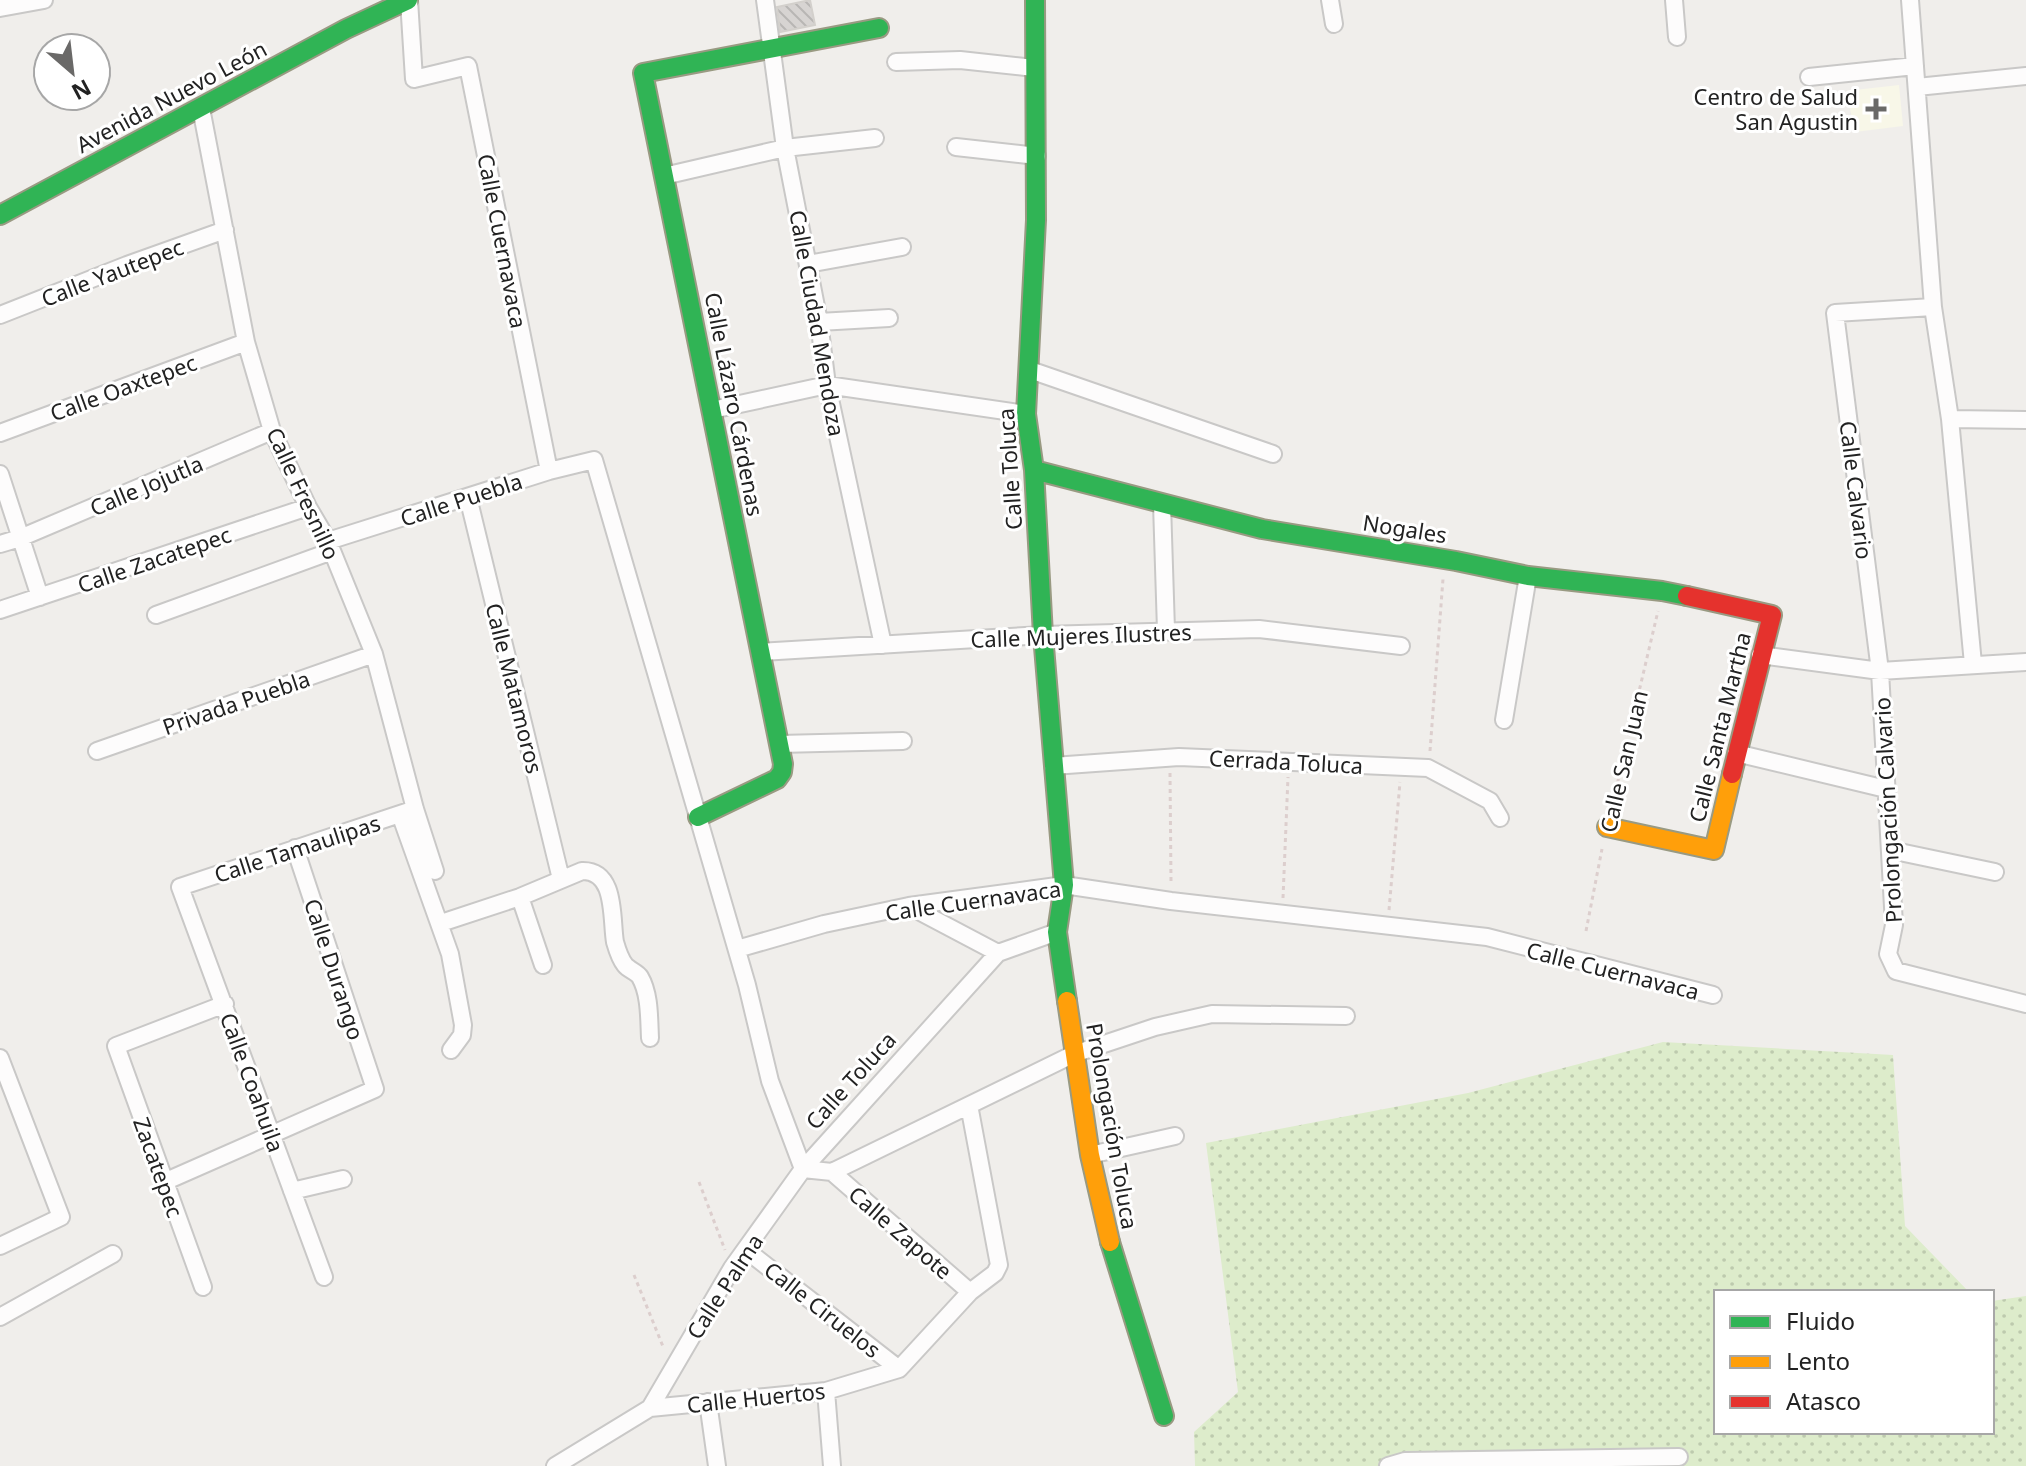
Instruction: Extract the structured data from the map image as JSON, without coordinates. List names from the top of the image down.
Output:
{
  "streets": {
    "street": [
      "Avenida Nuevo León",
      "Calle Cuernavaca",
      "Calle Yautepec",
      "Calle Ciudad Mendoza",
      "Calle Oaxtepec",
      "Calle Lázaro Cárdenas",
      "Calle Toluca",
      "Calle Jojutla",
      "Calle Calvario",
      "Calle Fresnillo",
      "Calle Puebla",
      "Nogales",
      "Calle Zacatepec",
      "Calle Mujeres Ilustres",
      "Calle Matamoros",
      "Privada Puebla",
      "Calle Santa Martha",
      "Cerrada Toluca",
      "Prolongación Calvario",
      "Calle Tamaulipas",
      "Calle Durango",
      "Calle Coahuila",
      "Prolongación Toluca",
      "Zacatepec",
      "Calle Zapote",
      "Calle Palma",
      "Calle Ciruelos",
      "Calle Huertos"
    ],
    "path": ["Calle San Juan"]
  },
  "crossings": [
    ["Avenida Nuevo León", "Calle Cuernavaca"],
    ["Avenida Nuevo León", "Calle Fresnillo"],
    ["Calle Cuernavaca", "Calle Toluca"],
    ["Calle Cuernavaca", "Calle Puebla"],
    ["Calle Cuernavaca", "Prolongación Toluca"],
    ["Calle Yautepec", "Calle Fresnillo"],
    ["Calle Ciudad Mendoza", "Calle Lázaro Cárdenas"],
    ["Calle Ciudad Mendoza", "Calle Mujeres Ilustres"],
    ["Calle Oaxtepec", "Calle Fresnillo"],
    ["Calle Lázaro Cárdenas", "Calle Puebla"],
    ["Calle Lázaro Cárdenas", "Calle Mujeres Ilustres"],
    ["Calle Toluca", "Nogales"],
    ["Calle Toluca", "Calle Mujeres Ilustres"],
    ["Calle Toluca", "Cerrada Toluca"],
    ["Calle Toluca", "Prolongación Toluca"],
    ["Calle Toluca", "Calle Palma"],
    ["Calle Jojutla", "Calle Fresnillo"],
    ["Calle Calvario", "Prolongación Calvario"],
    ["Calle Fresnillo", "Calle Puebla"],
    ["Calle Fresnillo", "Calle Zacatepec"],
    ["Calle Fresnillo", "Privada Puebla"],
    ["Calle Fresnillo", "Calle Tamaulipas"],
    ["Calle Puebla", "Calle Matamoros"],
    ["Nogales", "Calle Santa Martha"],
    ["Nogales", "Calle San Juan"],
    ["Calle Santa Martha", "Calle San Juan"],
    ["Calle Santa Martha", "Prolongación Calvario"],
    ["Calle Tamaulipas", "Calle Durango"],
    ["Calle Tamaulipas", "Calle Coahuila"],
    ["Calle Durango", "Calle Coahuila"],
    ["Calle Coahuila", "Zacatepec"],
    ["Calle Palma", "Calle Ciruelos"],
    ["Calle Palma", "Calle Huertos"],
    ["Calle Ciruelos", "Calle Huertos"]
  ],
  "places": {
    "health": ["Centro de Salud San Agustin"]
  },
  "legend": ["Fluido", "Lento", "Atasco"],
  "north": "bottom right"
}
